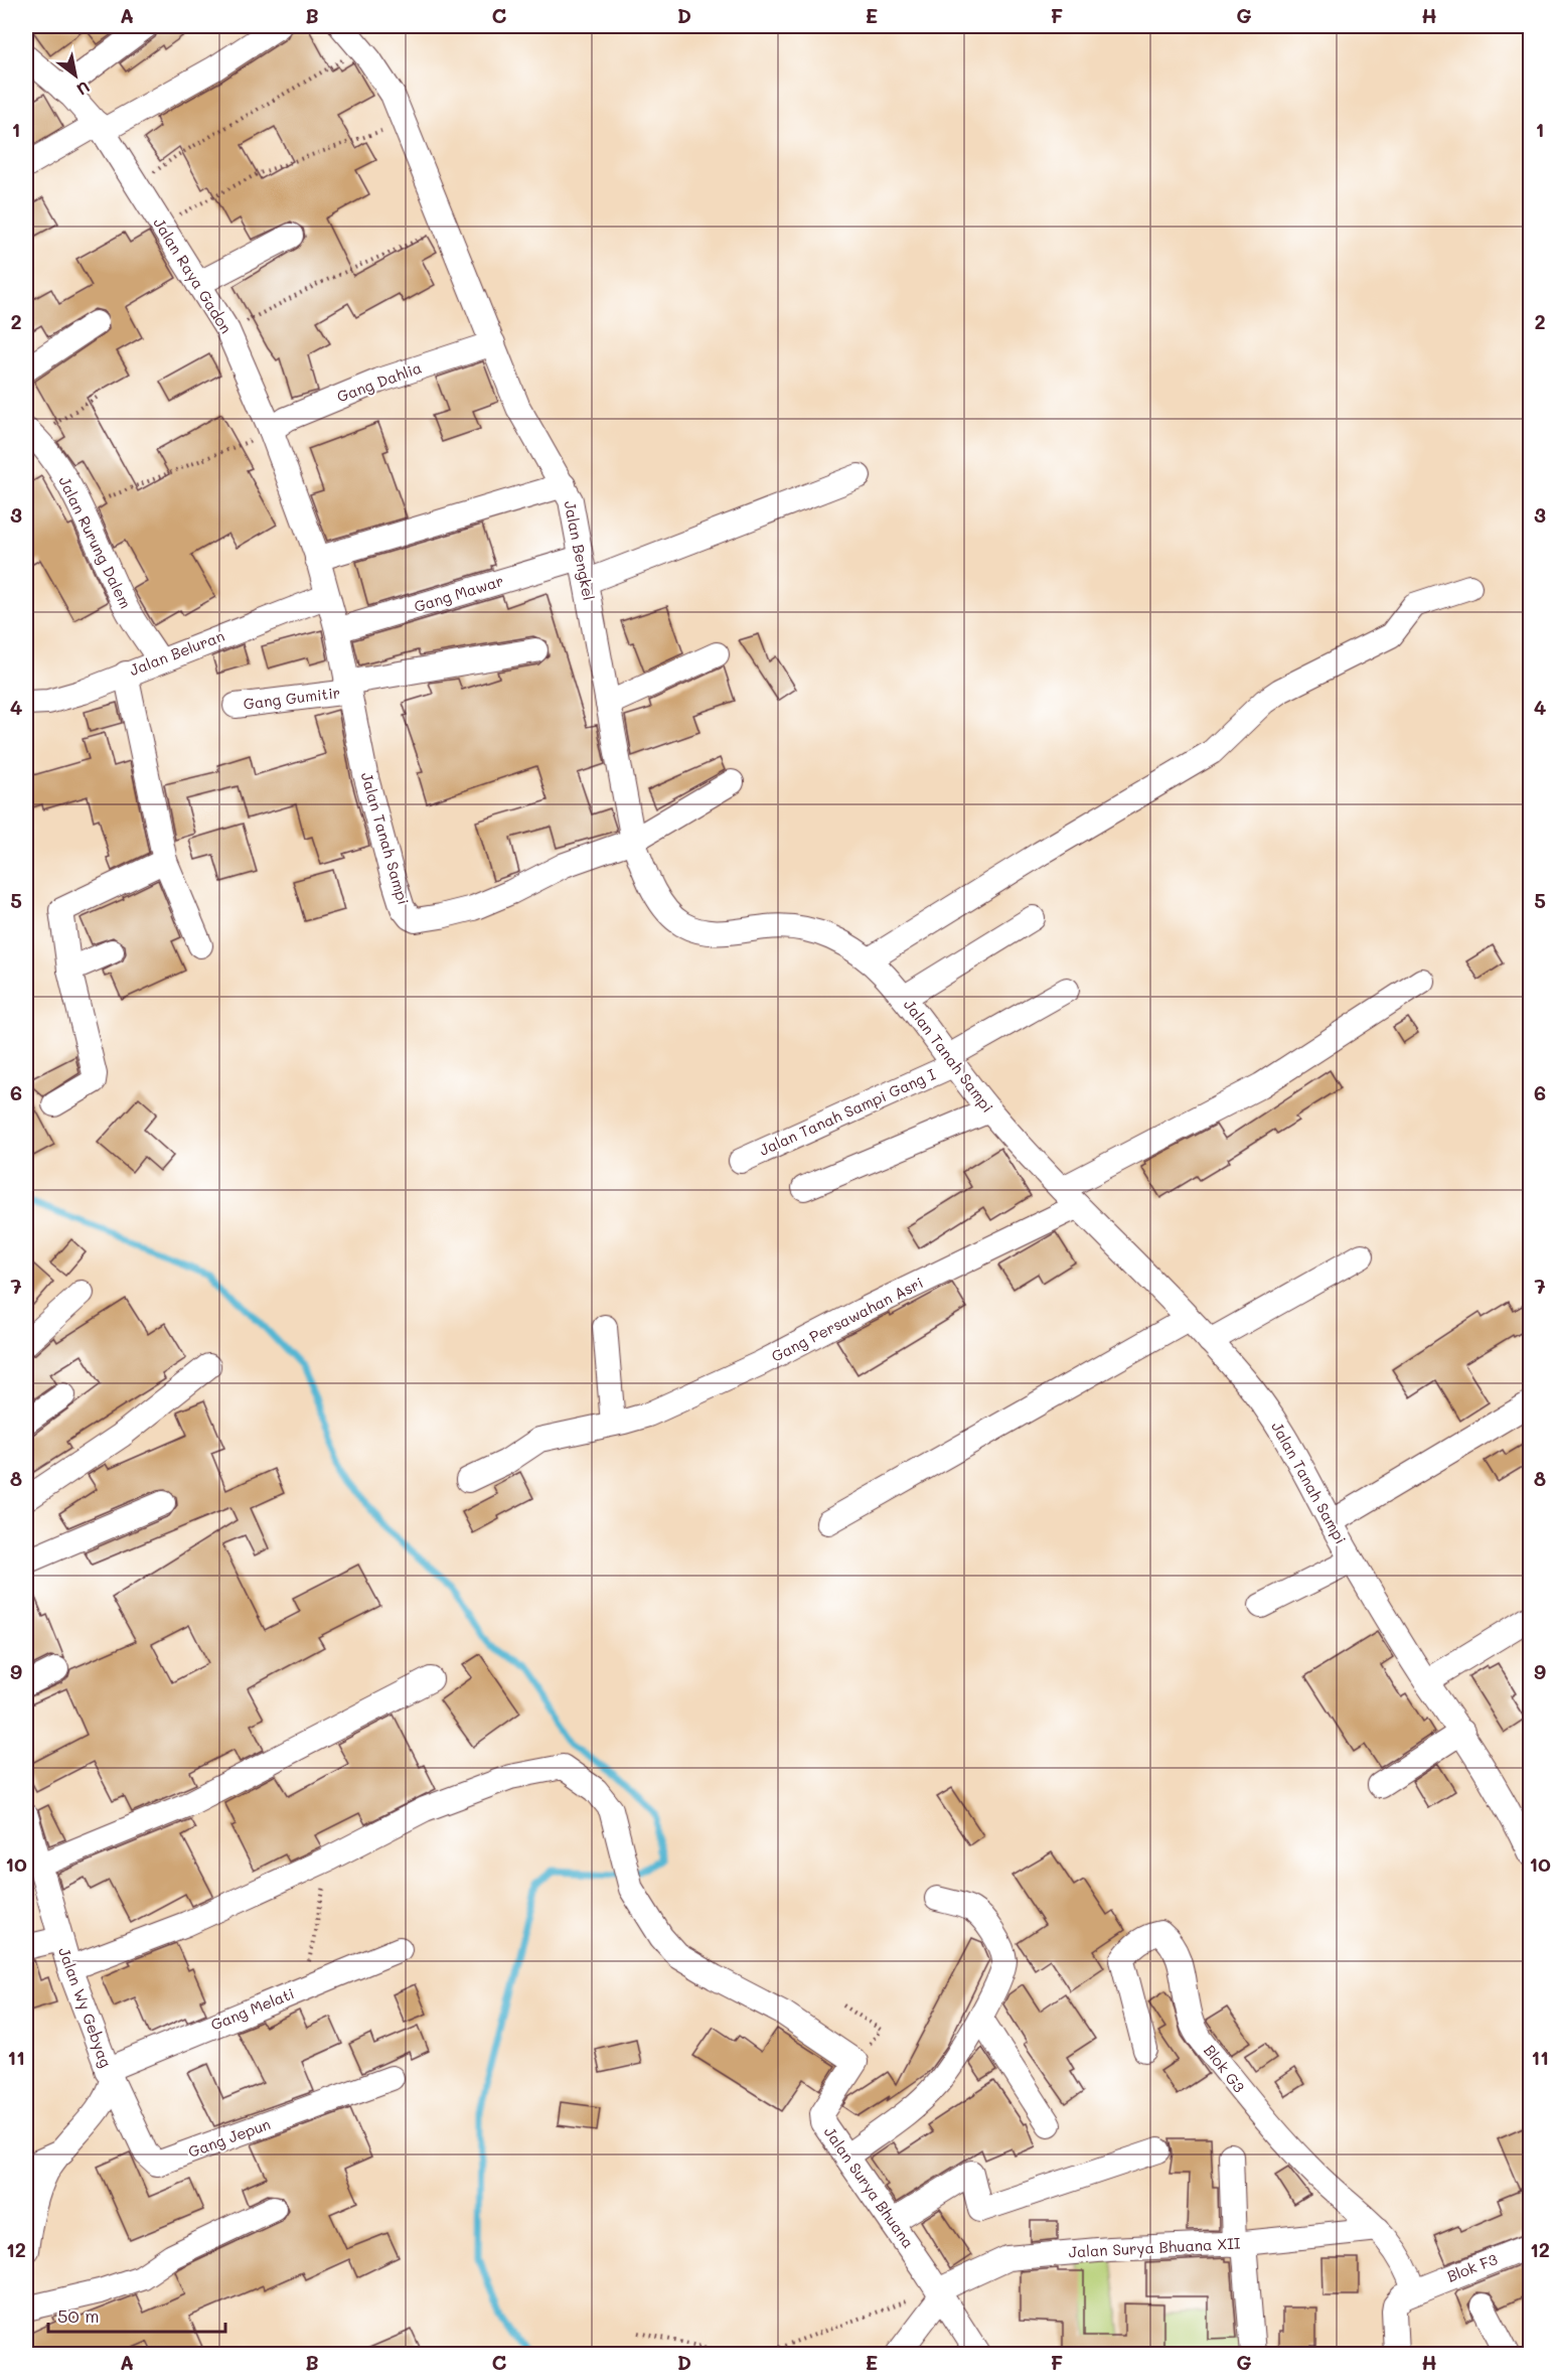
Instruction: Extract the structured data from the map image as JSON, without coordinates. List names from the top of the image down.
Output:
{
  "streets": {
    "street": [
      "Jalan Raya Gadon",
      "Gang Dahlia",
      "Jalan Rurung Dalem",
      "Jalan Bengkel",
      "Gang Mawar",
      "Jalan Beluran",
      "Gang Gumitir",
      "Jalan Tanah Sampi",
      "Jalan Tanah Sampi Gang I",
      "Gang Persawahan Asri",
      "Jalan Wy Gebyag",
      "Gang Melati",
      "Blok G3",
      "Gang Jepun",
      "Jalan Surya Bhuana",
      "Jalan Surya Bhuana XII",
      "Blok F3"
    ]
  },
  "crossings": [
    ["Jalan Raya Gadon", "Gang Dahlia"],
    ["Jalan Raya Gadon", "Jalan Beluran"],
    ["Jalan Raya Gadon", "Jalan Tanah Sampi"],
    ["Gang Dahlia", "Jalan Bengkel"],
    ["Jalan Rurung Dalem", "Jalan Beluran"],
    ["Jalan Bengkel", "Gang Mawar"],
    ["Jalan Bengkel", "Jalan Tanah Sampi"],
    ["Gang Mawar", "Jalan Tanah Sampi"],
    ["Jalan Beluran", "Jalan Tanah Sampi"],
    ["Gang Gumitir", "Jalan Tanah Sampi"],
    ["Jalan Tanah Sampi", "Jalan Tanah Sampi Gang I"],
    ["Jalan Tanah Sampi", "Gang Persawahan Asri"],
    ["Jalan Wy Gebyag", "Gang Melati"],
    ["Jalan Wy Gebyag", "Gang Jepun"],
    ["Gang Melati", "Gang Jepun"],
    ["Blok G3", "Jalan Surya Bhuana XII"],
    ["Blok G3", "Blok F3"],
    ["Jalan Surya Bhuana", "Jalan Surya Bhuana XII"]
  ],
  "scale_bar": "50 m",
  "north": "bottom right",
  "grid": {
    "columns": [
      "A",
      "B",
      "C",
      "D",
      "E",
      "F",
      "G",
      "H"
    ],
    "rows": [
      "1",
      "2",
      "3",
      "4",
      "5",
      "6",
      "7",
      "8",
      "9",
      "10",
      "11",
      "12"
    ]
  }
}
